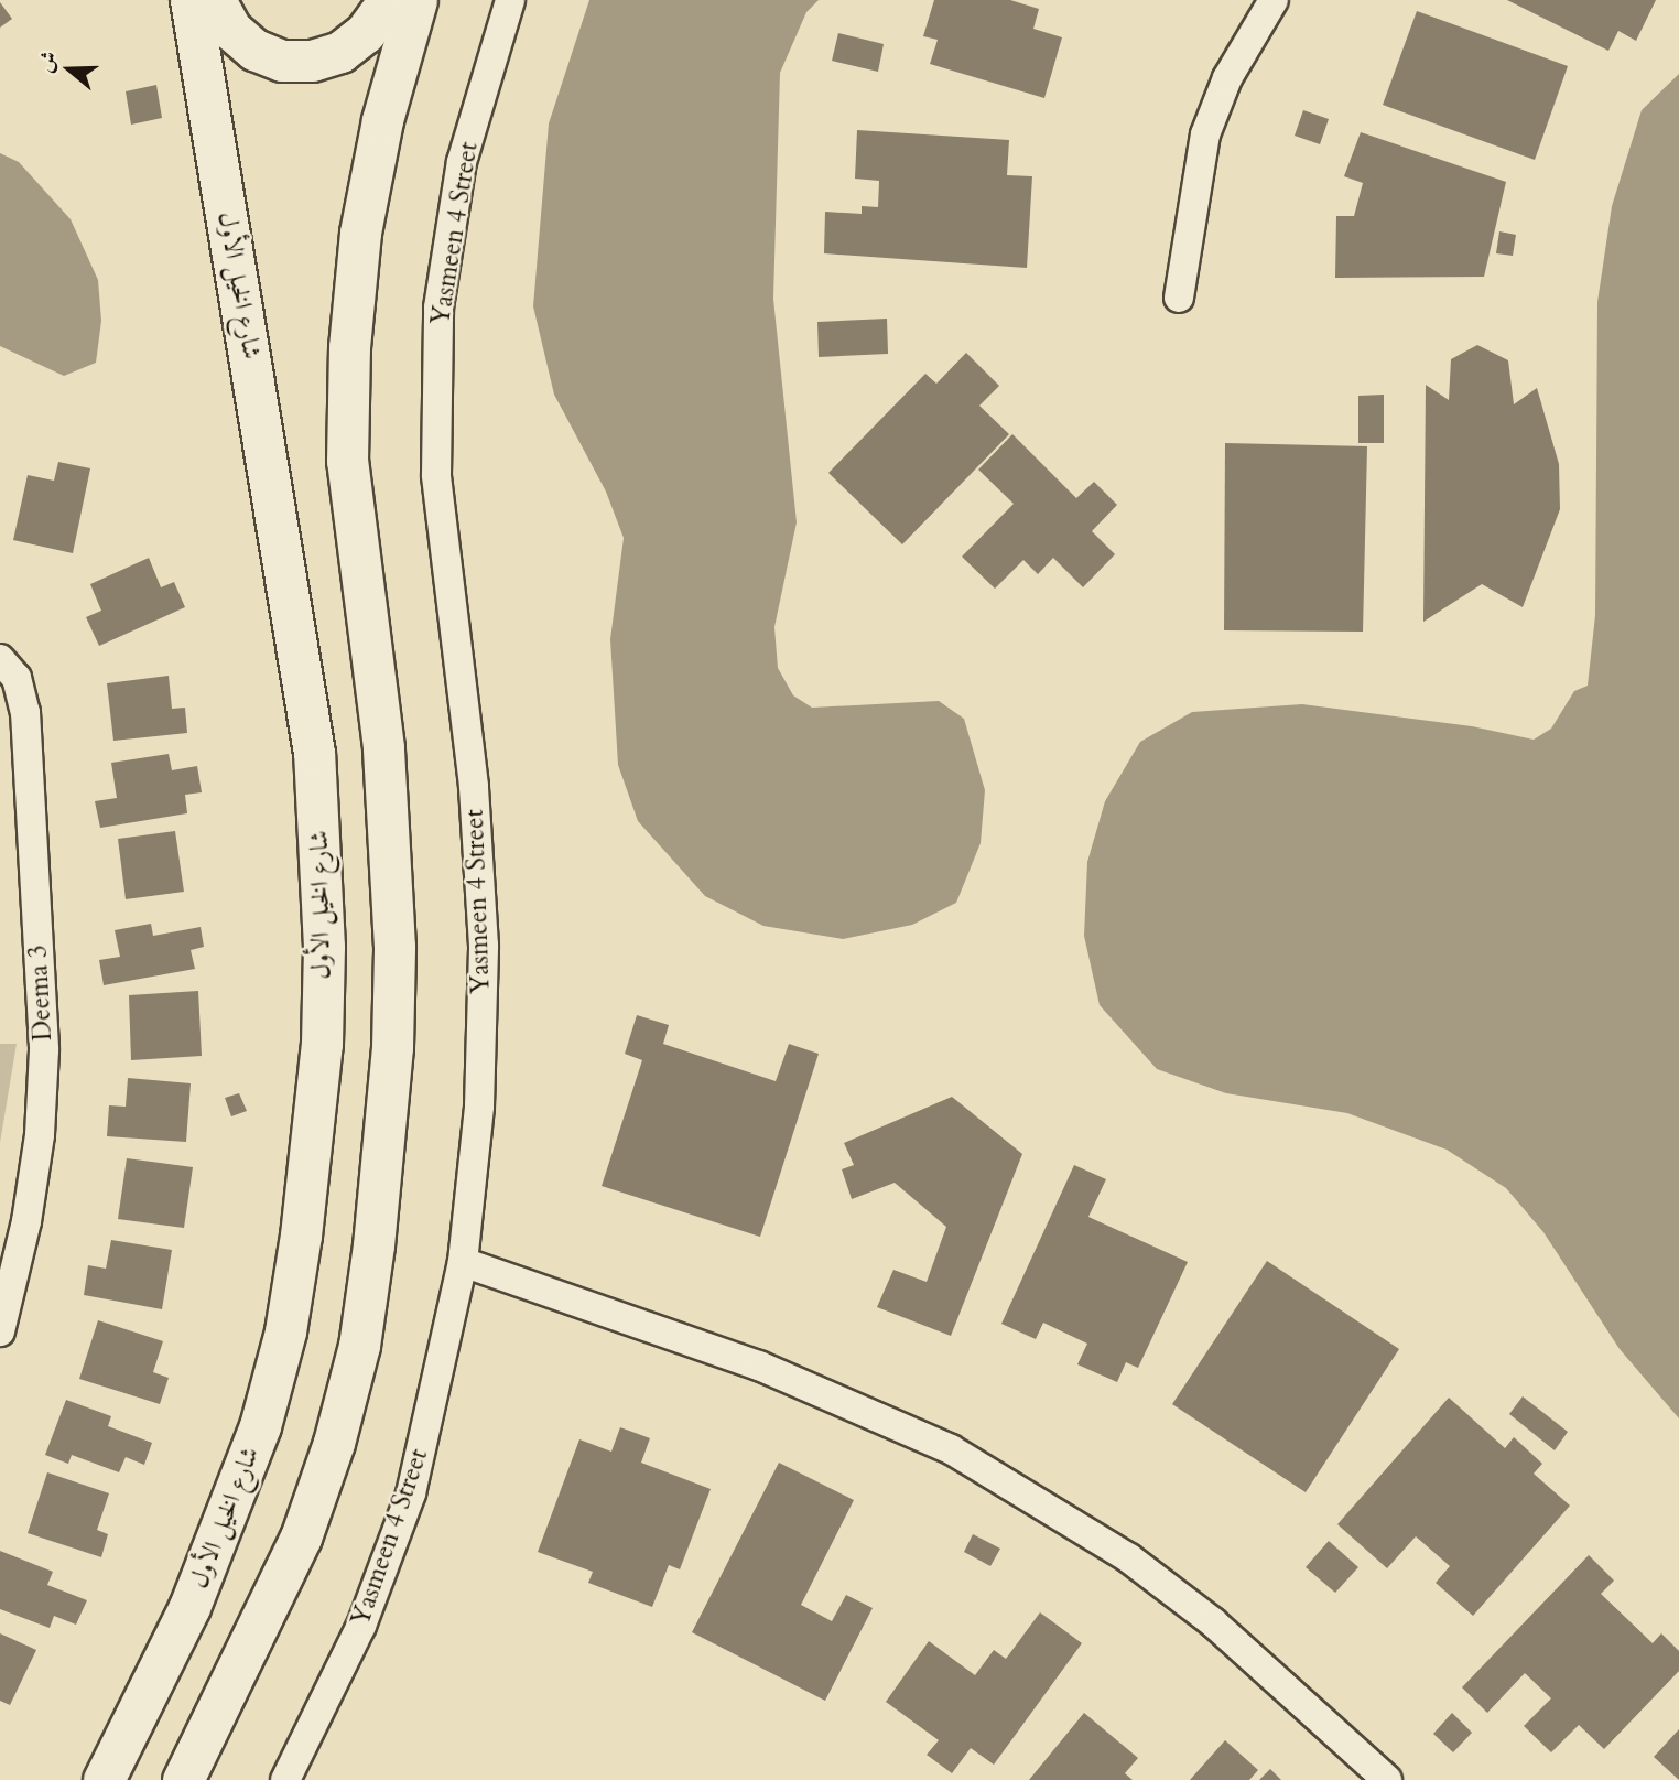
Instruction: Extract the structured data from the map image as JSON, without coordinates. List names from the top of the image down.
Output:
{
  "streets": {
    "main road": ["شارع الخيل الأول"],
    "street": ["Yasmeen 4 Street", "Deema 3"]
  },
  "north": "left"
}
